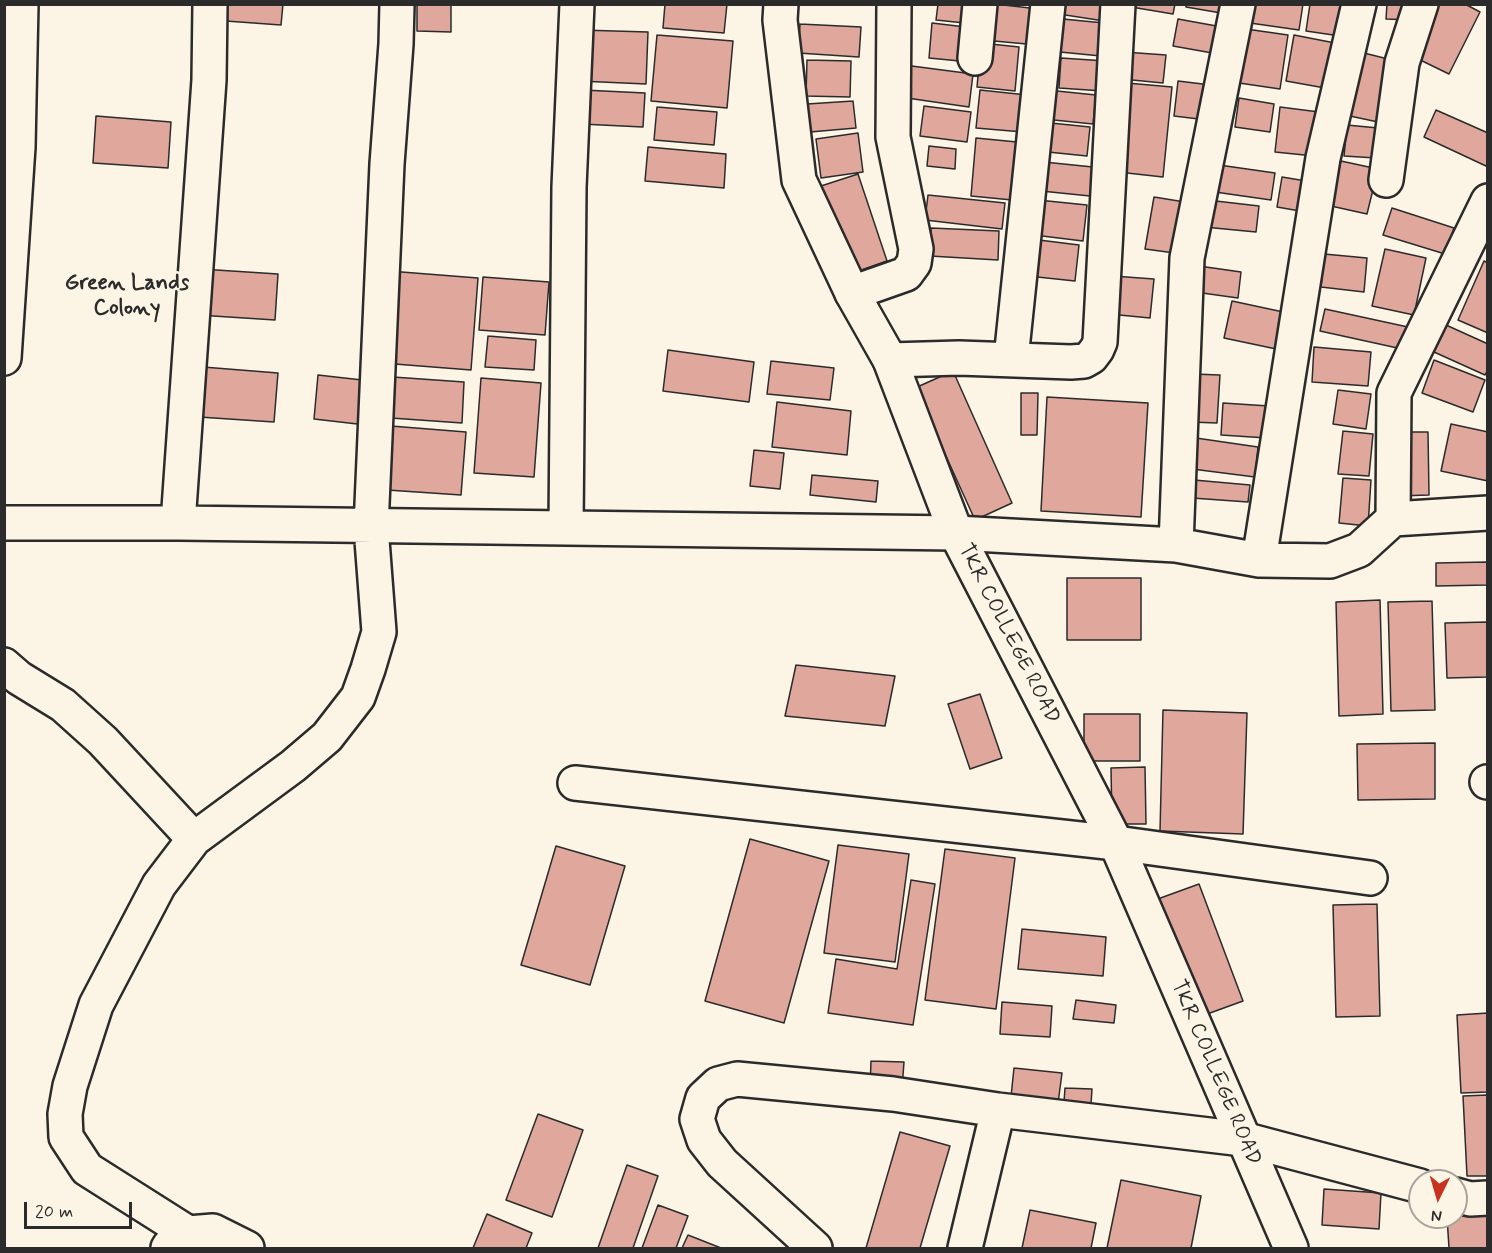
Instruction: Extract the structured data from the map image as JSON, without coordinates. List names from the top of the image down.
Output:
{
  "streets": {
    "street": ["TKR COLLEGE ROAD"]
  },
  "districts": ["Green Lands Colony"],
  "scale_bar": "20 m",
  "north": "bottom"
}
